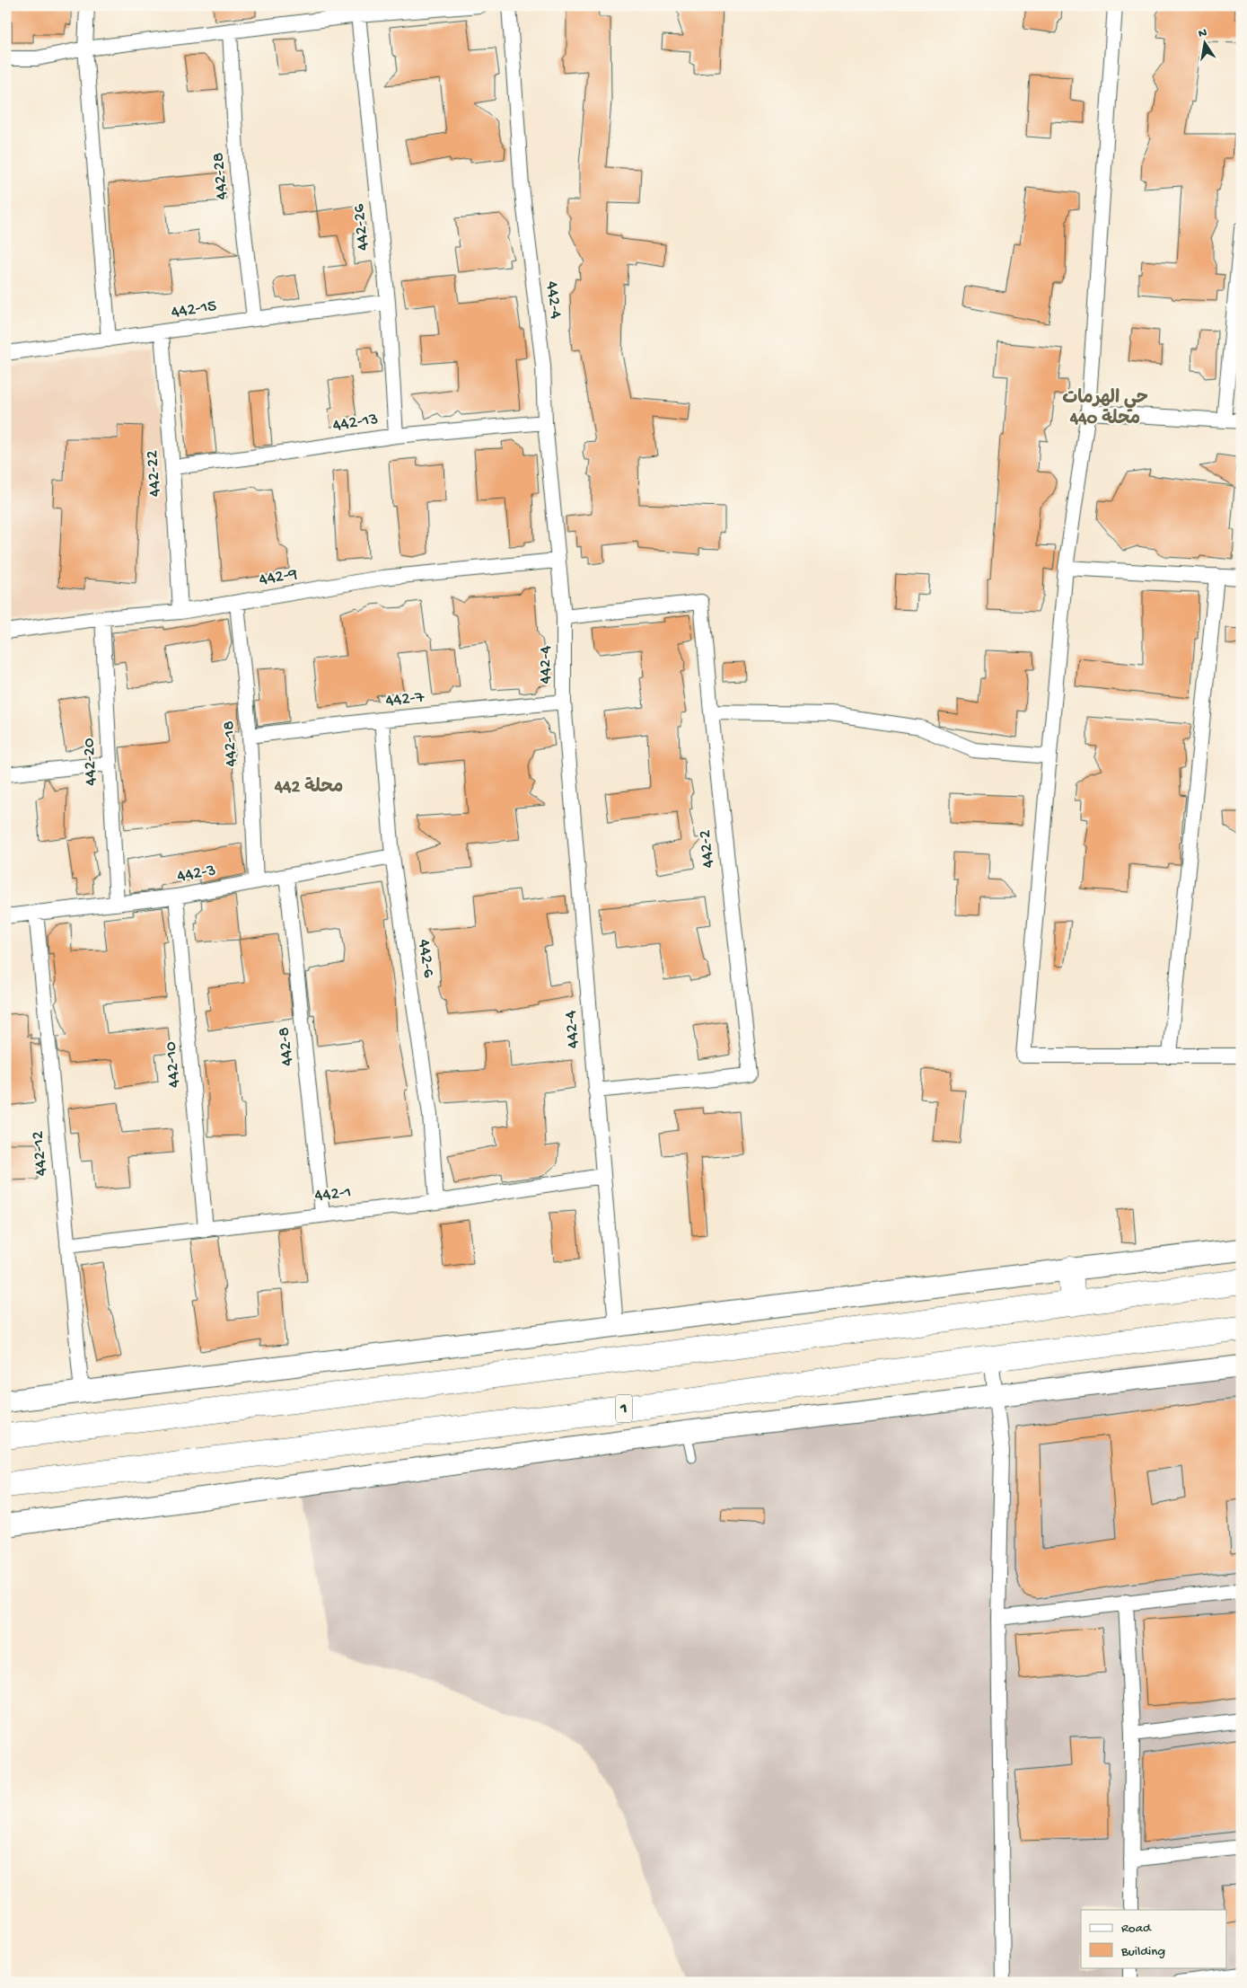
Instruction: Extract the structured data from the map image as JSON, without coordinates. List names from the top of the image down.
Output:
{
  "streets": {
    "highway": ["1"],
    "street": [
      "442-28",
      "442-26",
      "442-4",
      "442-15",
      "442-13",
      "442-22",
      "442-9",
      "442-7",
      "442-18",
      "442-20",
      "442-2",
      "442-3",
      "442-6",
      "442-8",
      "442-10",
      "442-12",
      "442-1"
    ]
  },
  "crossings": [
    ["442-28", "442-15"],
    ["442-26", "442-15"],
    ["442-26", "442-13"],
    ["442-4", "442-13"],
    ["442-4", "442-9"],
    ["442-4", "442-7"],
    ["442-4", "442-2"],
    ["442-4", "442-1"],
    ["442-15", "442-22"],
    ["442-13", "442-22"],
    ["442-22", "442-9"],
    ["442-9", "442-18"],
    ["442-9", "442-20"],
    ["442-7", "442-18"],
    ["442-7", "442-6"],
    ["442-18", "442-3"],
    ["442-20", "442-3"],
    ["442-3", "442-6"],
    ["442-3", "442-8"],
    ["442-3", "442-10"],
    ["442-3", "442-12"],
    ["442-6", "442-1"],
    ["442-8", "442-1"],
    ["442-10", "442-1"],
    ["442-12", "442-1"]
  ],
  "districts": ["حي الهرمات محلة 440", "محلة 442"],
  "legend": ["Road", "Building"],
  "north": "top"
}
